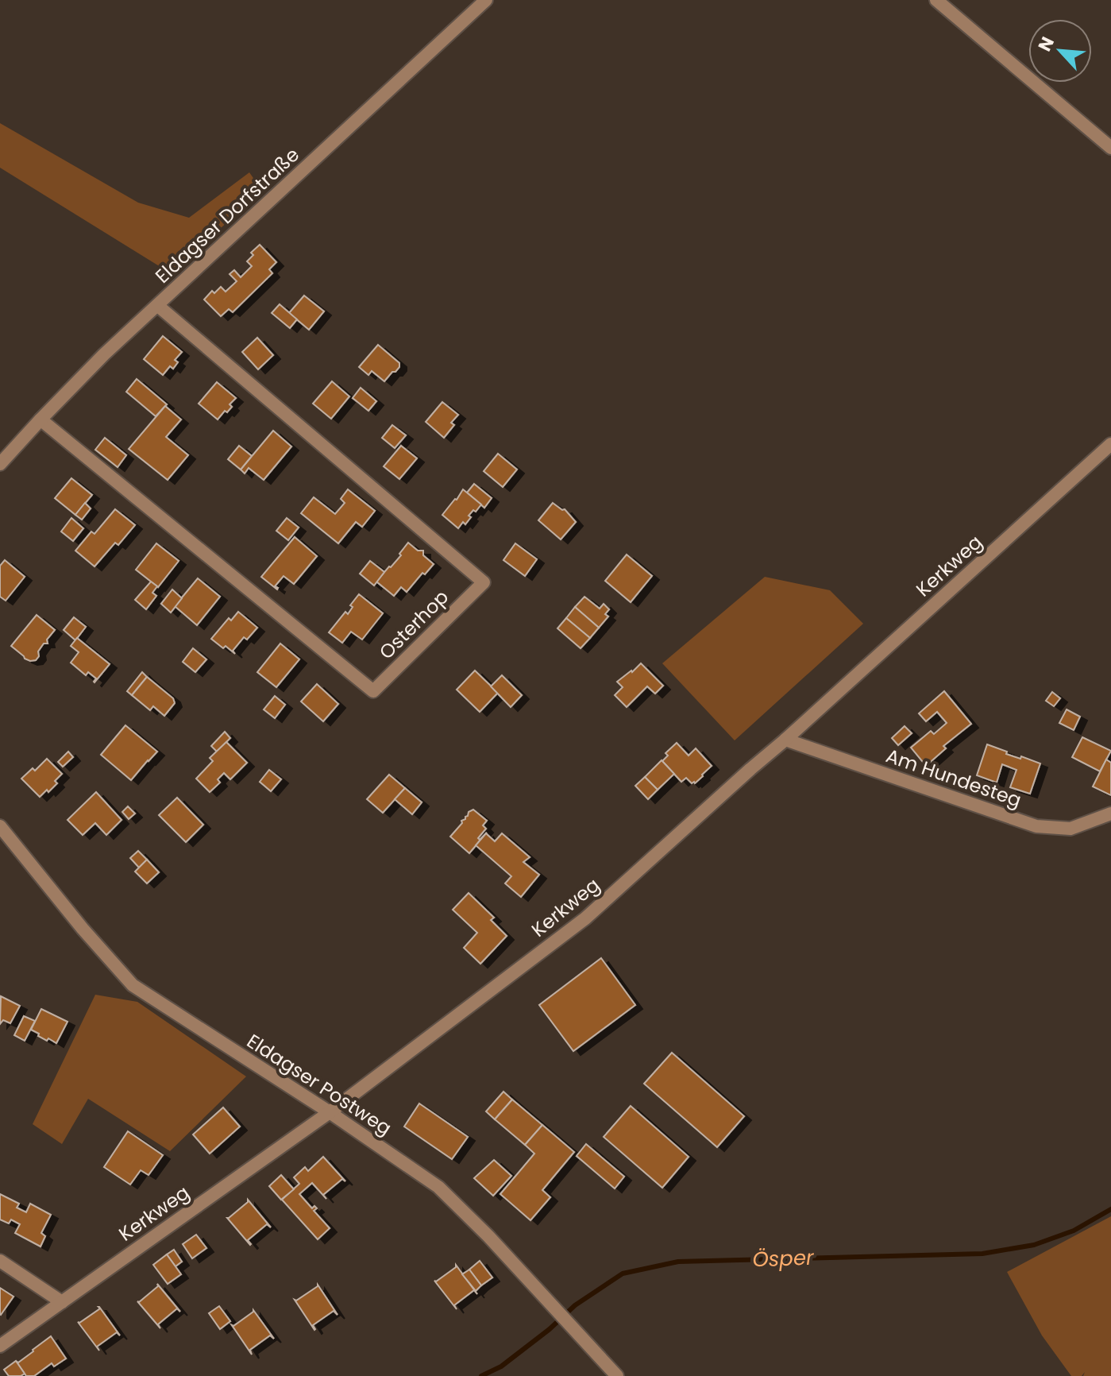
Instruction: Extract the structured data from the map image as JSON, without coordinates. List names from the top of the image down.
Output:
{
  "streets": {
    "street": [
      "Eldagser Dorfstraße",
      "Kerkweg",
      "Osterhop",
      "Am Hundesteg",
      "Eldagser Postweg"
    ]
  },
  "crossings": [
    ["Eldagser Dorfstraße", "Osterhop"],
    ["Kerkweg", "Am Hundesteg"],
    ["Kerkweg", "Eldagser Postweg"]
  ],
  "water": ["Ösper"],
  "north": "top left"
}
